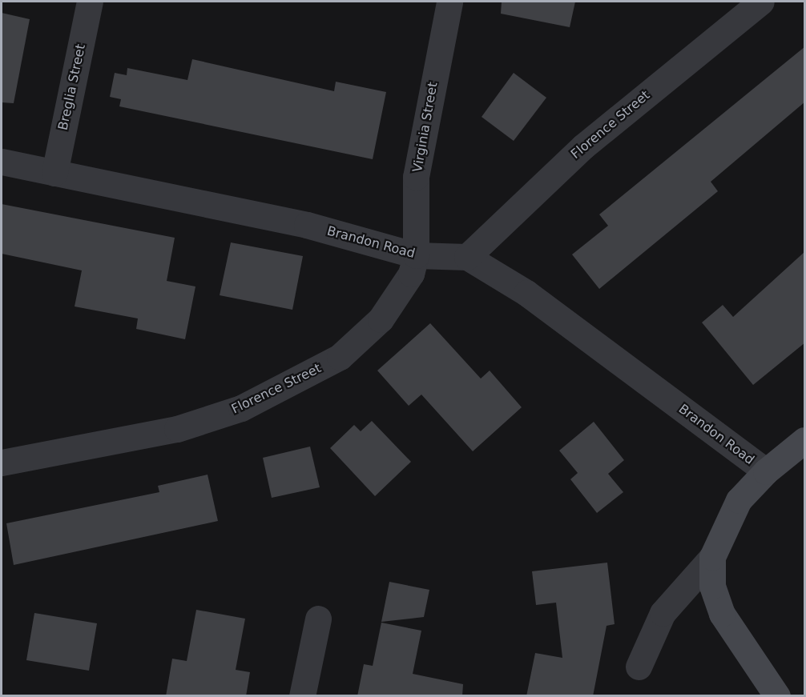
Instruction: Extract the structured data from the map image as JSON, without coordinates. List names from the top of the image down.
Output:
{
  "streets": {
    "street": [
      "Breglia Street",
      "Florence Street",
      "Virginia Street",
      "Brandon Road"
    ]
  },
  "crossings": [
    ["Breglia Street", "Brandon Road"],
    ["Florence Street", "Virginia Street"],
    ["Florence Street", "Brandon Road"],
    ["Virginia Street", "Brandon Road"]
  ]
}
